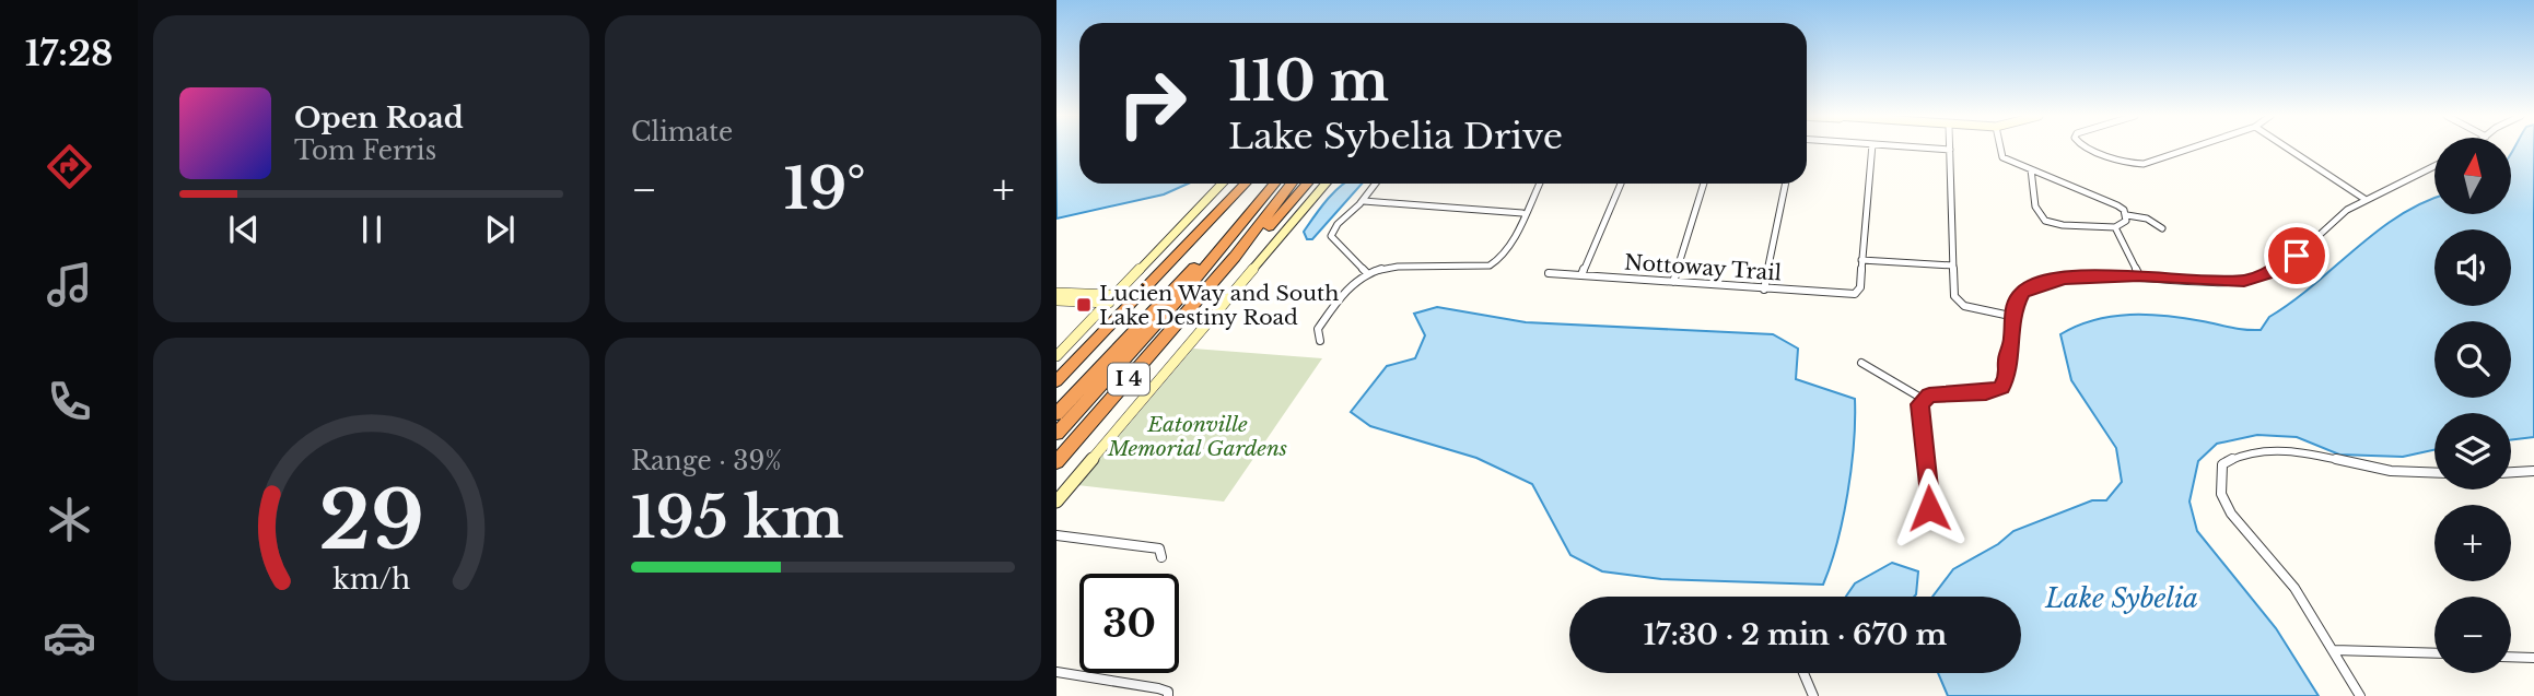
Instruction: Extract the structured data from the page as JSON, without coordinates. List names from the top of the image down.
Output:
{
  "streets": {
    "highway": ["I 4"],
    "street": ["Nottoway Trail"]
  },
  "water": ["Lake Sybelia"],
  "parks": ["Eatonville Memorial Gardens"],
  "places": {
    "transit": ["Lucien Way and South Lake Destiny Road"]
  },
  "north": "top",
  "page": {
    "tabs": "17:28",
    "tile": [
      "Climate",
      ["Range · 39%", "195 km"]
    ],
    "turn": ["110 m", "Lake Sybelia Drive"],
    "song": ["Open Road", "Tom Ferris"],
    "map_buttons": ["+", "−"],
    "heat": ["−", "19°", "+"],
    "limit": "30",
    "trip": "17:30 · 2 min · 670 m",
    "gauge": ["29", "km/h"]
  }
}
